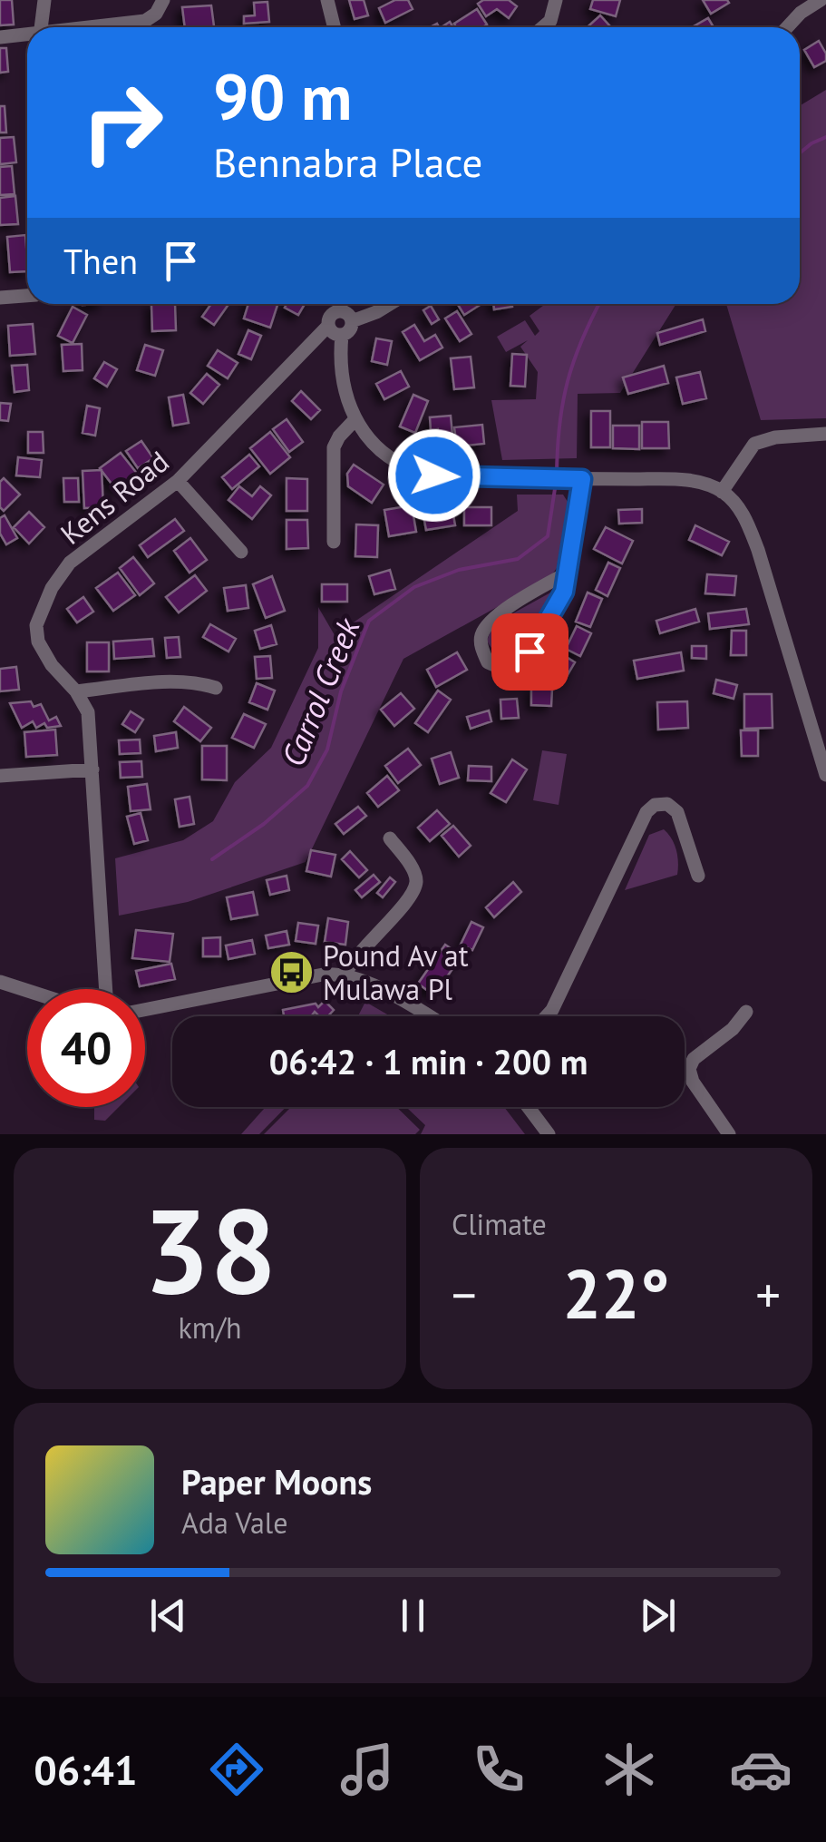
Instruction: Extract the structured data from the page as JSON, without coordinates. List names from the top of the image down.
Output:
{
  "streets": {
    "street": ["Kens Road"]
  },
  "water": ["Carrol Creek"],
  "places": {
    "bus stop": ["Pound Av at Mulawa Pl"]
  },
  "page": {
    "turn": ["90 m", "Bennabra Place"],
    "then": "Then",
    "limit": "40",
    "trip": "06:42 · 1 min · 200 m",
    "tile": [
      ["38", "km/h"],
      "Climate"
    ],
    "heat": ["−", "22°", "+"],
    "song": ["Paper Moons", "Ada Vale"],
    "tabs": "06:41"
  }
}
